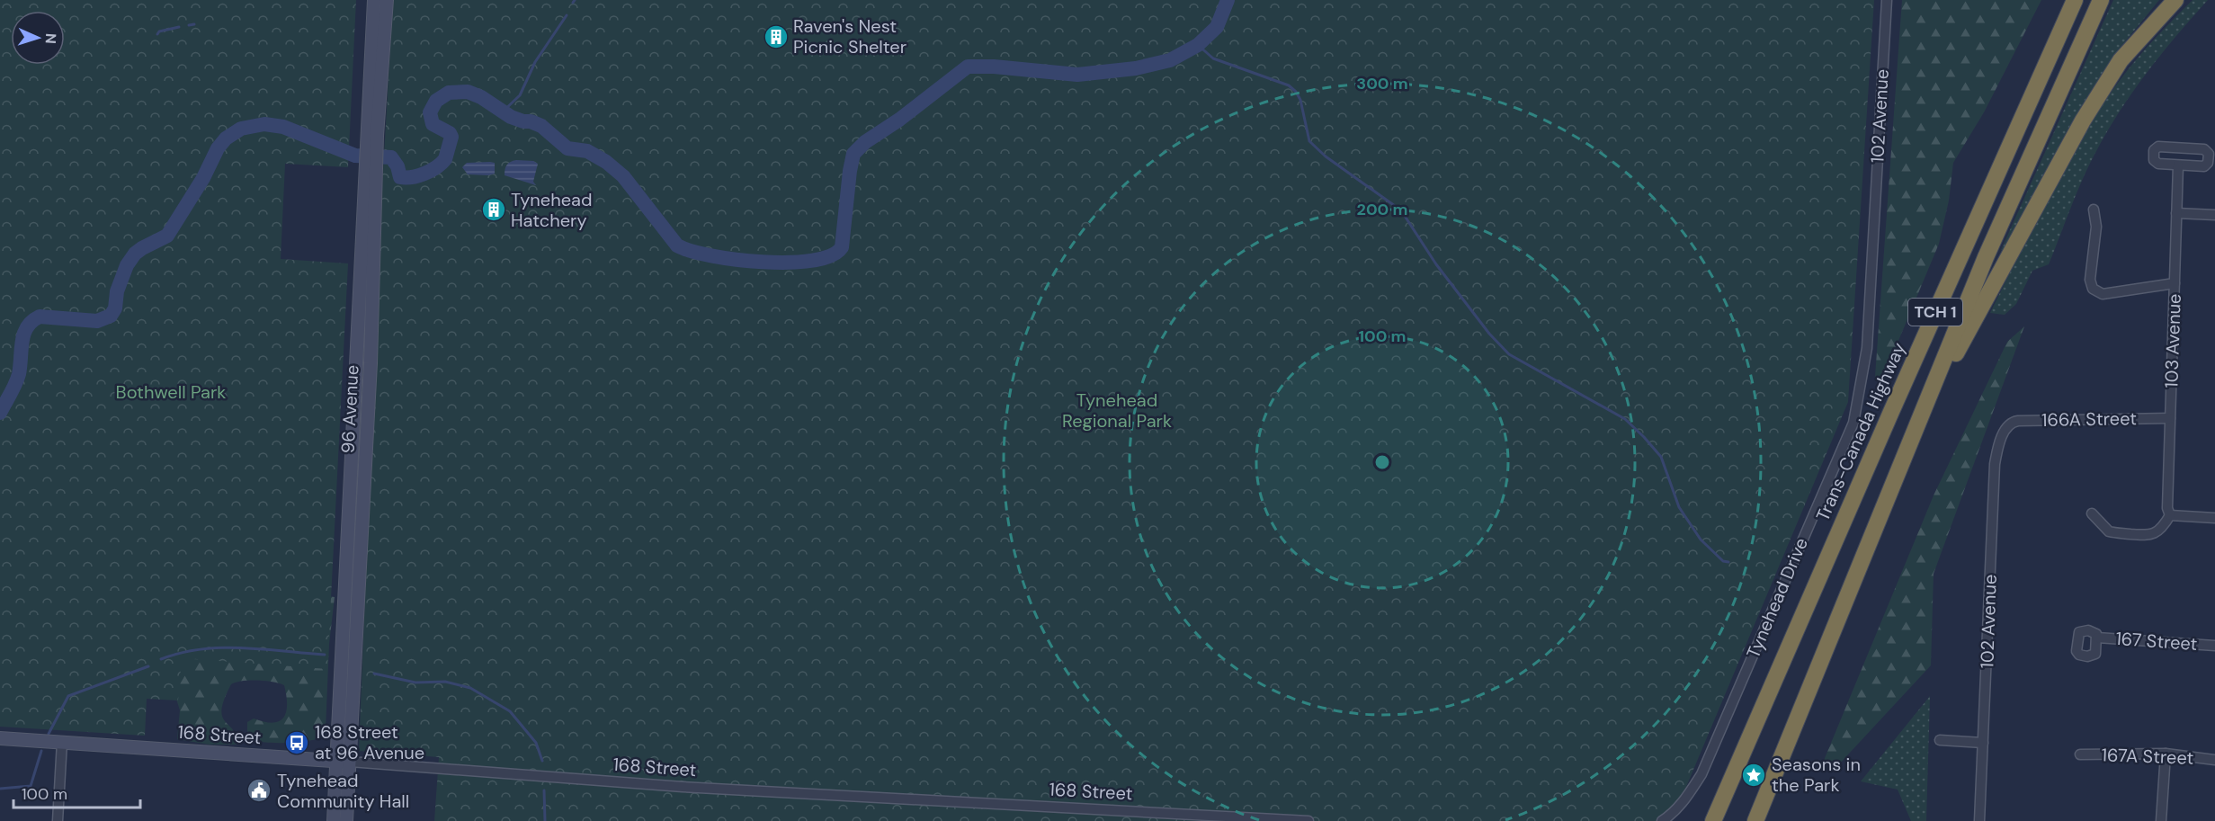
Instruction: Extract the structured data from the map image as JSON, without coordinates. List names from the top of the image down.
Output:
{
  "streets": {
    "highway": ["TCH 1", "Trans-Canada Highway"],
    "main road": ["96 Avenue", "168 Street"],
    "street": [
      "102 Avenue",
      "103 Avenue",
      "166A Street",
      "Tynehead Drive",
      "167 Street",
      "167A Street"
    ]
  },
  "crossings": [
    ["102 Avenue", "166A Street"],
    ["102 Avenue", "Tynehead Drive"],
    ["103 Avenue", "166A Street"],
    ["96 Avenue", "168 Street"]
  ],
  "parks": ["Bothwell Park", "Tynehead Regional Park"],
  "places": {
    "building": ["Raven's Nest Picnic Shelter", "Tynehead Hatchery"],
    "bus stop": ["168 Street at 96 Avenue"],
    "place": ["Seasons in the Park"],
    "public building": ["Tynehead Community Hall"]
  },
  "scale_bar": "100 m",
  "north": "right",
  "rings": ["300 m", "200 m", "100 m"]
}
